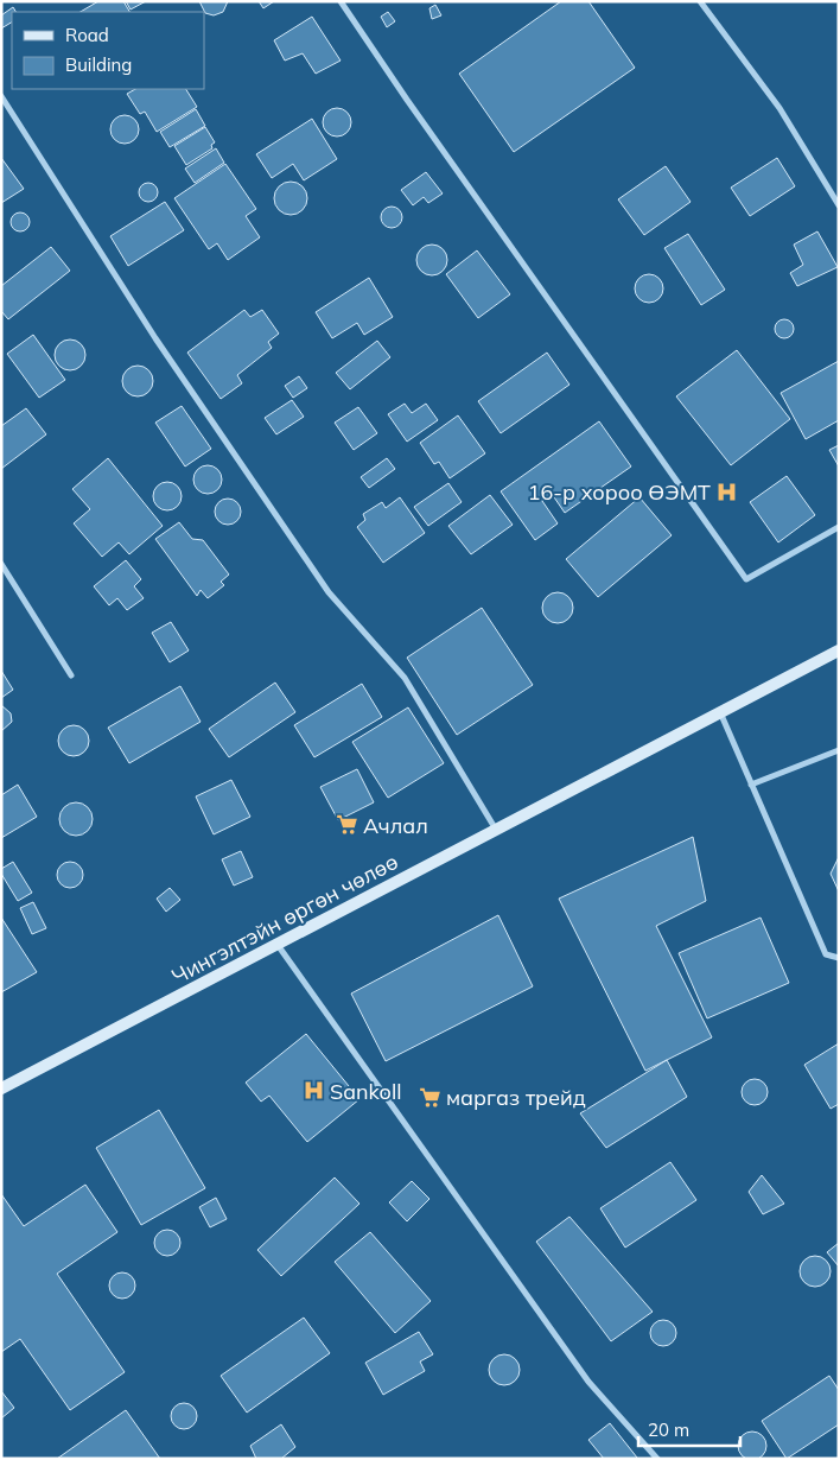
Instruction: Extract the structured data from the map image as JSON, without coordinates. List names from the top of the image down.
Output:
{
  "streets": {
    "main road": ["Чингэлтэйн өргөн чөлөө"]
  },
  "places": {
    "hospital": ["16-р хороо ӨЭМТ", "Sankoll"],
    "supermarket": ["Ачлал", "маргаз трейд"]
  },
  "legend": ["Road", "Building"],
  "scale_bar": "20 m"
}
